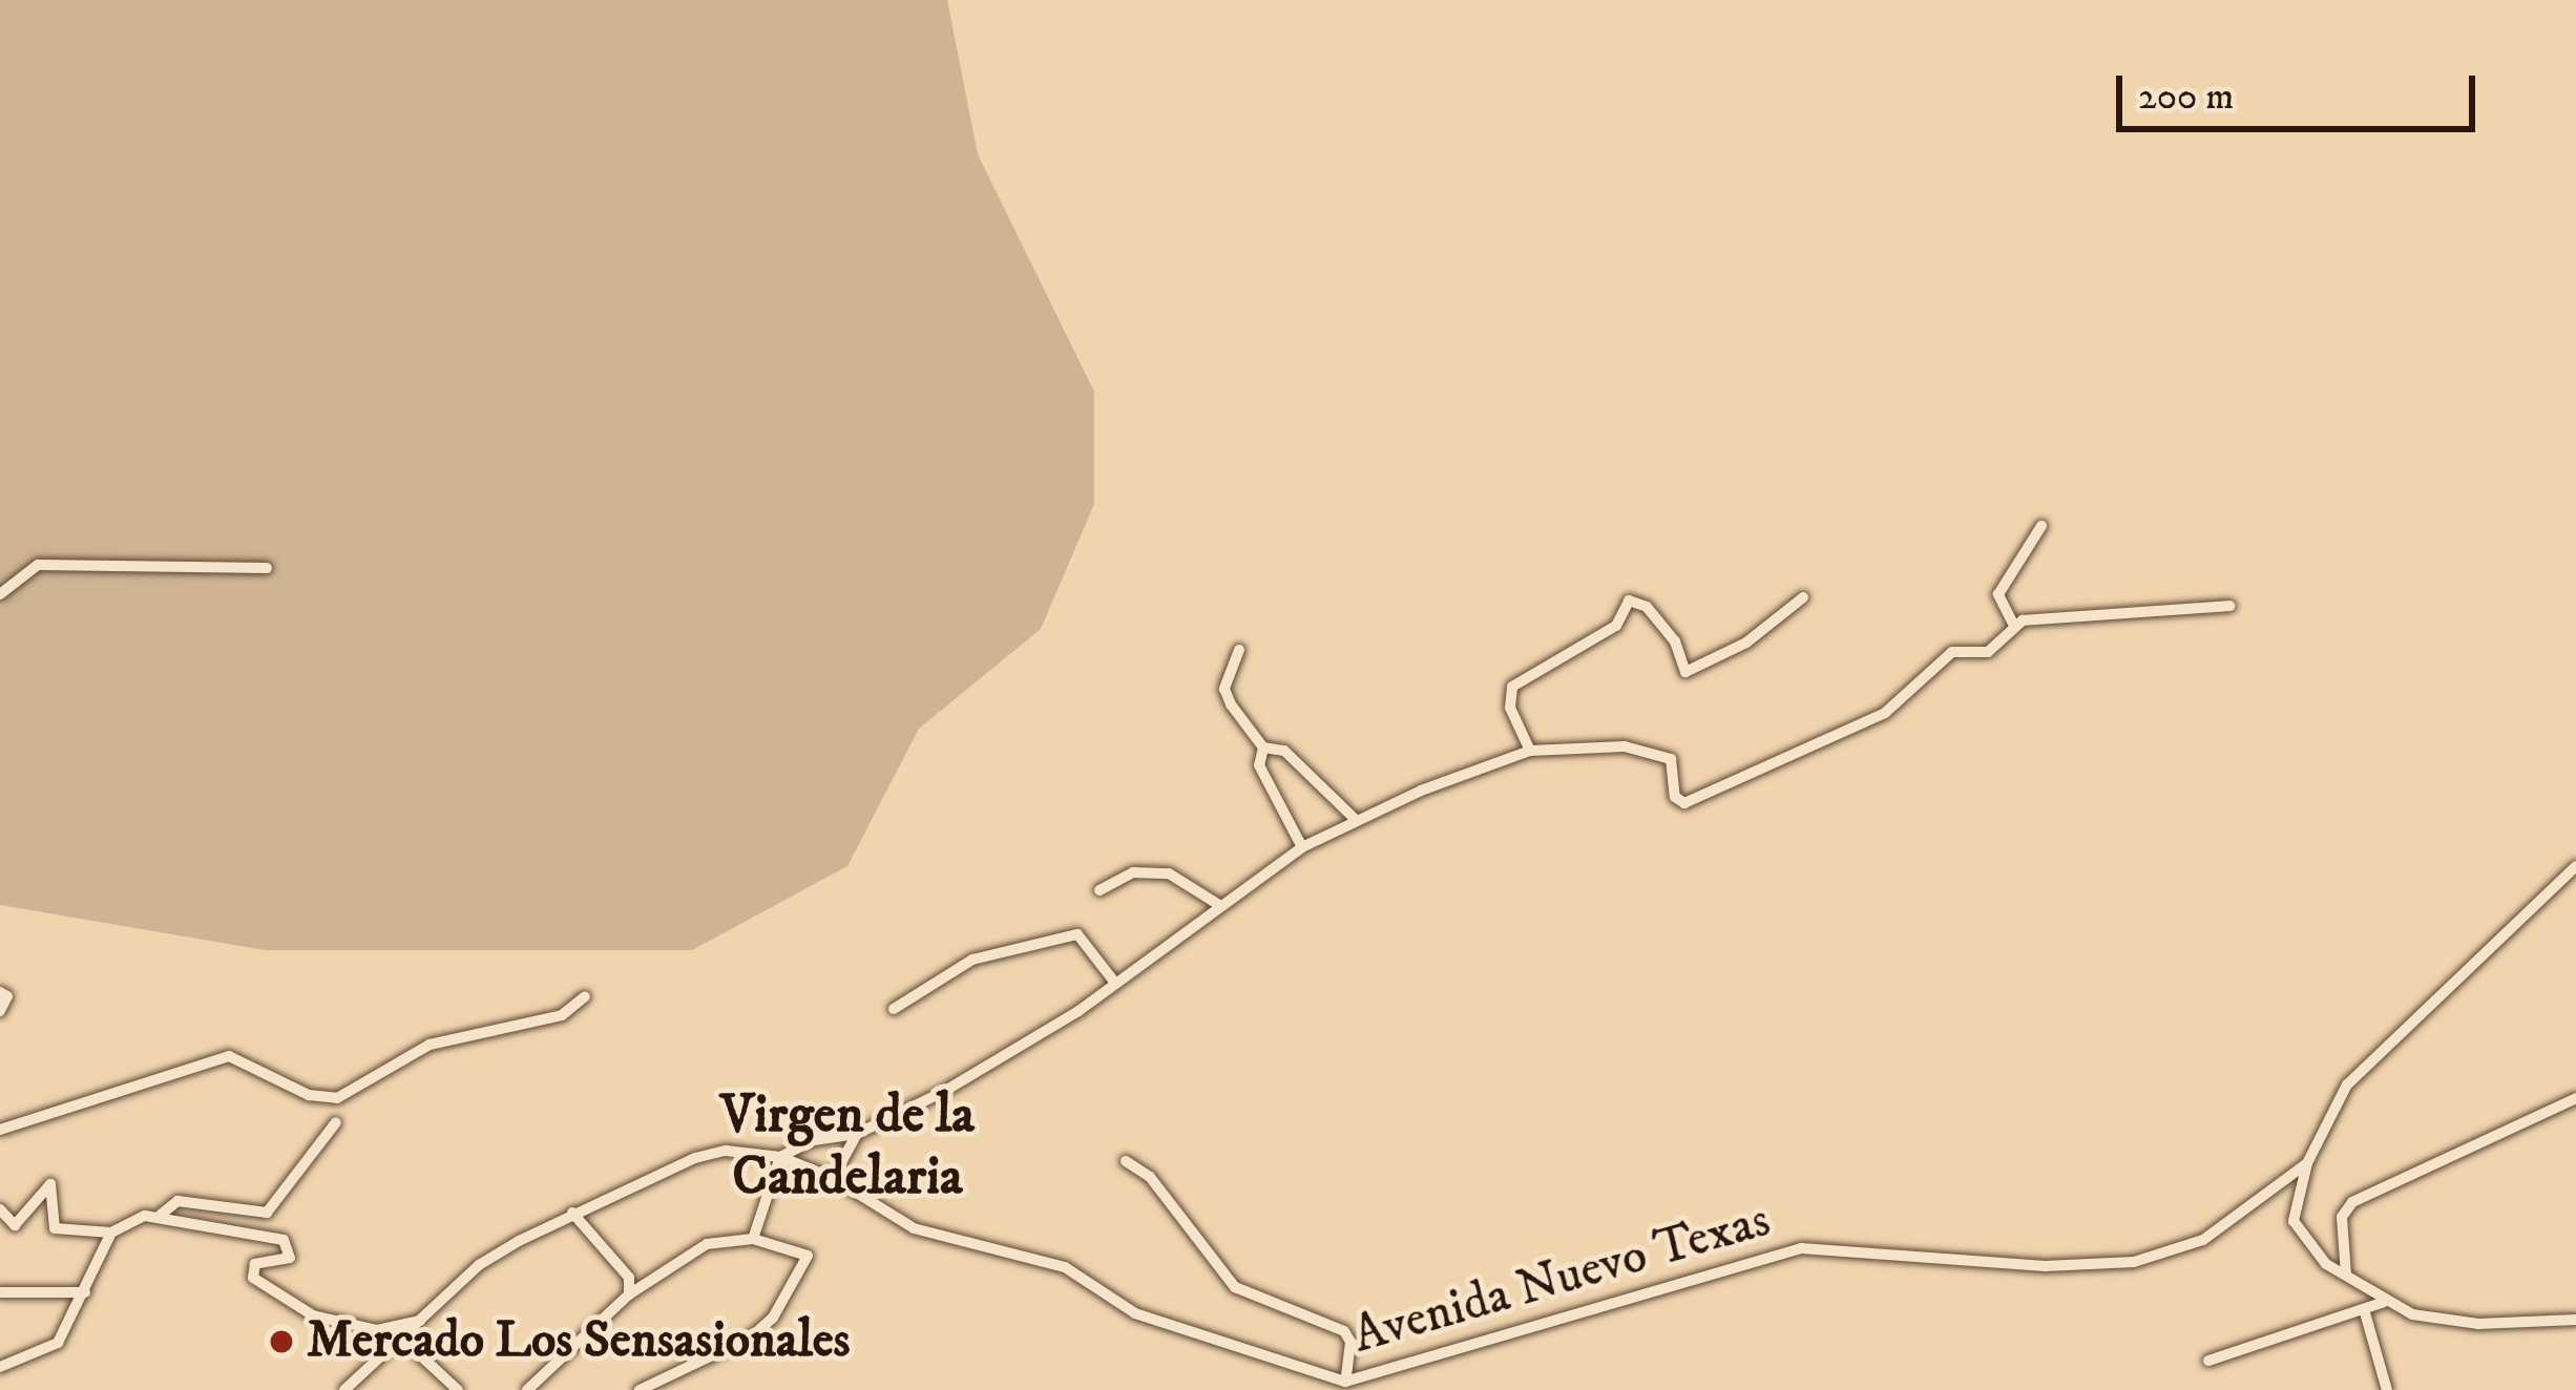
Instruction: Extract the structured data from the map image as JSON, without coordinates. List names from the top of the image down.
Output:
{
  "streets": {
    "street": ["Avenida Nuevo Texas"]
  },
  "districts": ["Virgen de la Candelaria"],
  "places": ["Mercado Los Sensasionales"],
  "scale_bar": "200 m"
}
